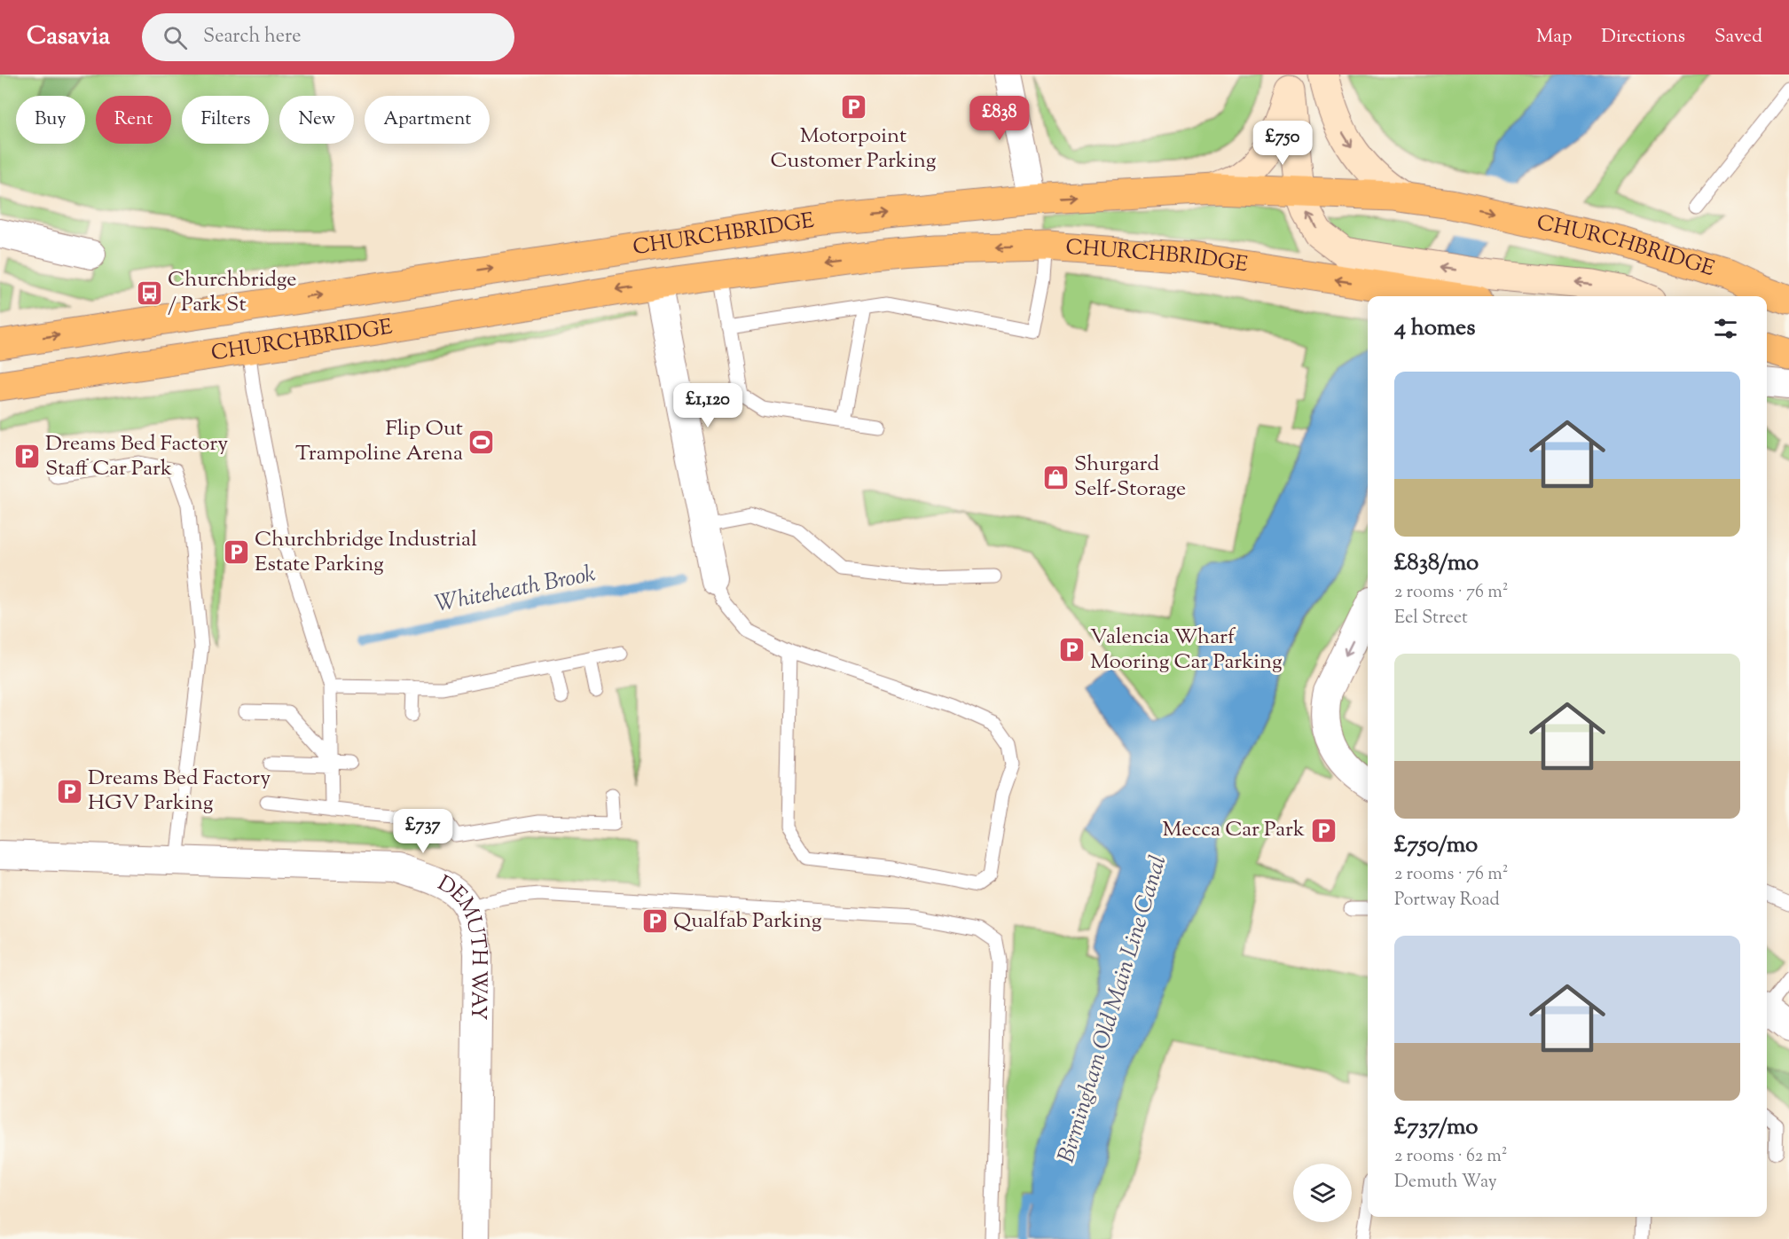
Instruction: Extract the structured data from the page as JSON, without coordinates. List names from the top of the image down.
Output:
{
  "streets": {
    "main road": ["CHURCHBRIDGE"],
    "street": ["DEMUTH WAY"]
  },
  "water": ["Whiteheath Brook", "Birmingham Old Main Line Canal"],
  "places": {
    "parking": [
      "Motorpoint Customer Parking",
      "Dreams Bed Factory Staff Car Park",
      "Churchbridge Industrial Estate Parking",
      "Valencia Wharf Mooring Car Parking",
      "Dreams Bed Factory HGV Parking",
      "Mecca Car Park",
      "Qualfab Parking"
    ],
    "bus stop": ["Churchbridge / Park St"],
    "sports": ["Flip Out Trampoline Arena"],
    "shop": ["Shurgard Self-Storage"]
  },
  "page": {
    "header": "Casavia",
    "search": "Search here",
    "nav": ["Map", "Directions", "Saved"],
    "price": [
      "£838",
      "£750",
      "£1,120",
      "£737"
    ],
    "chip": [
      "Buy",
      "Rent",
      "Filters",
      "New",
      "Apartment"
    ],
    "heading": "4 homes",
    "list": [
      {
        "name": "£838/mo",
        "note": "2 rooms · 76 m² · Eel Street"
      },
      {
        "name": "£750/mo",
        "note": "2 rooms · 76 m² · Portway Road"
      },
      {
        "name": "£737/mo",
        "note": "2 rooms · 62 m² · Demuth Way"
      }
    ]
  }
}
